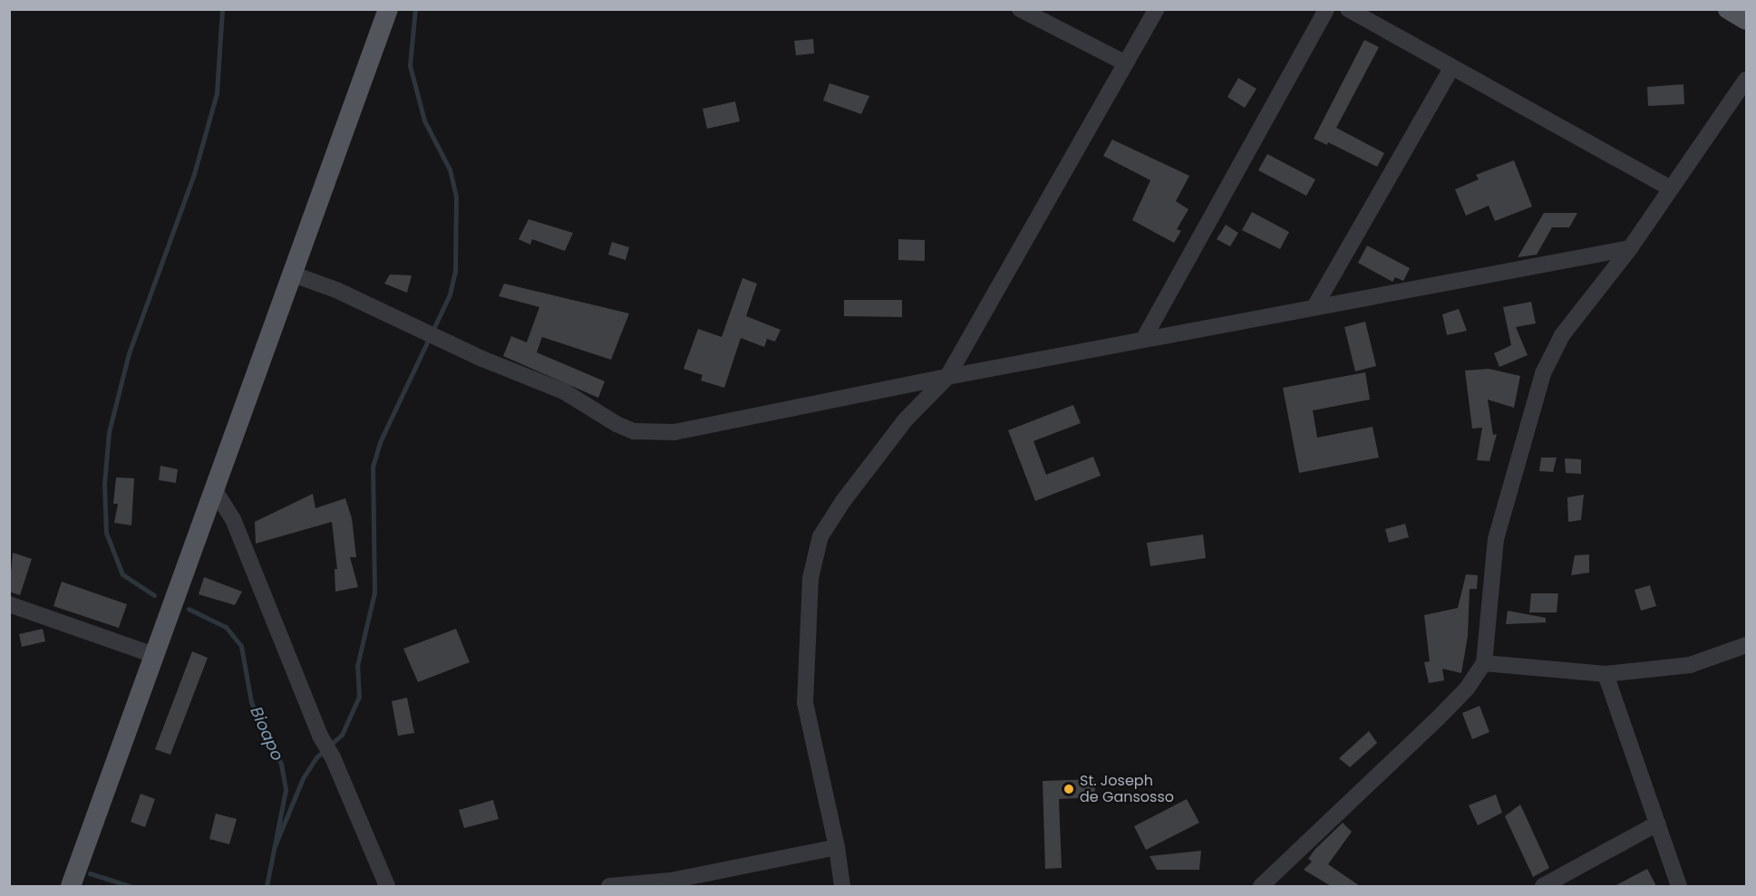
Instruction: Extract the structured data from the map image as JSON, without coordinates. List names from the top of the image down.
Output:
{
  "water": ["Bioapo"],
  "places": ["St. Joseph de Gansosso"]
}
